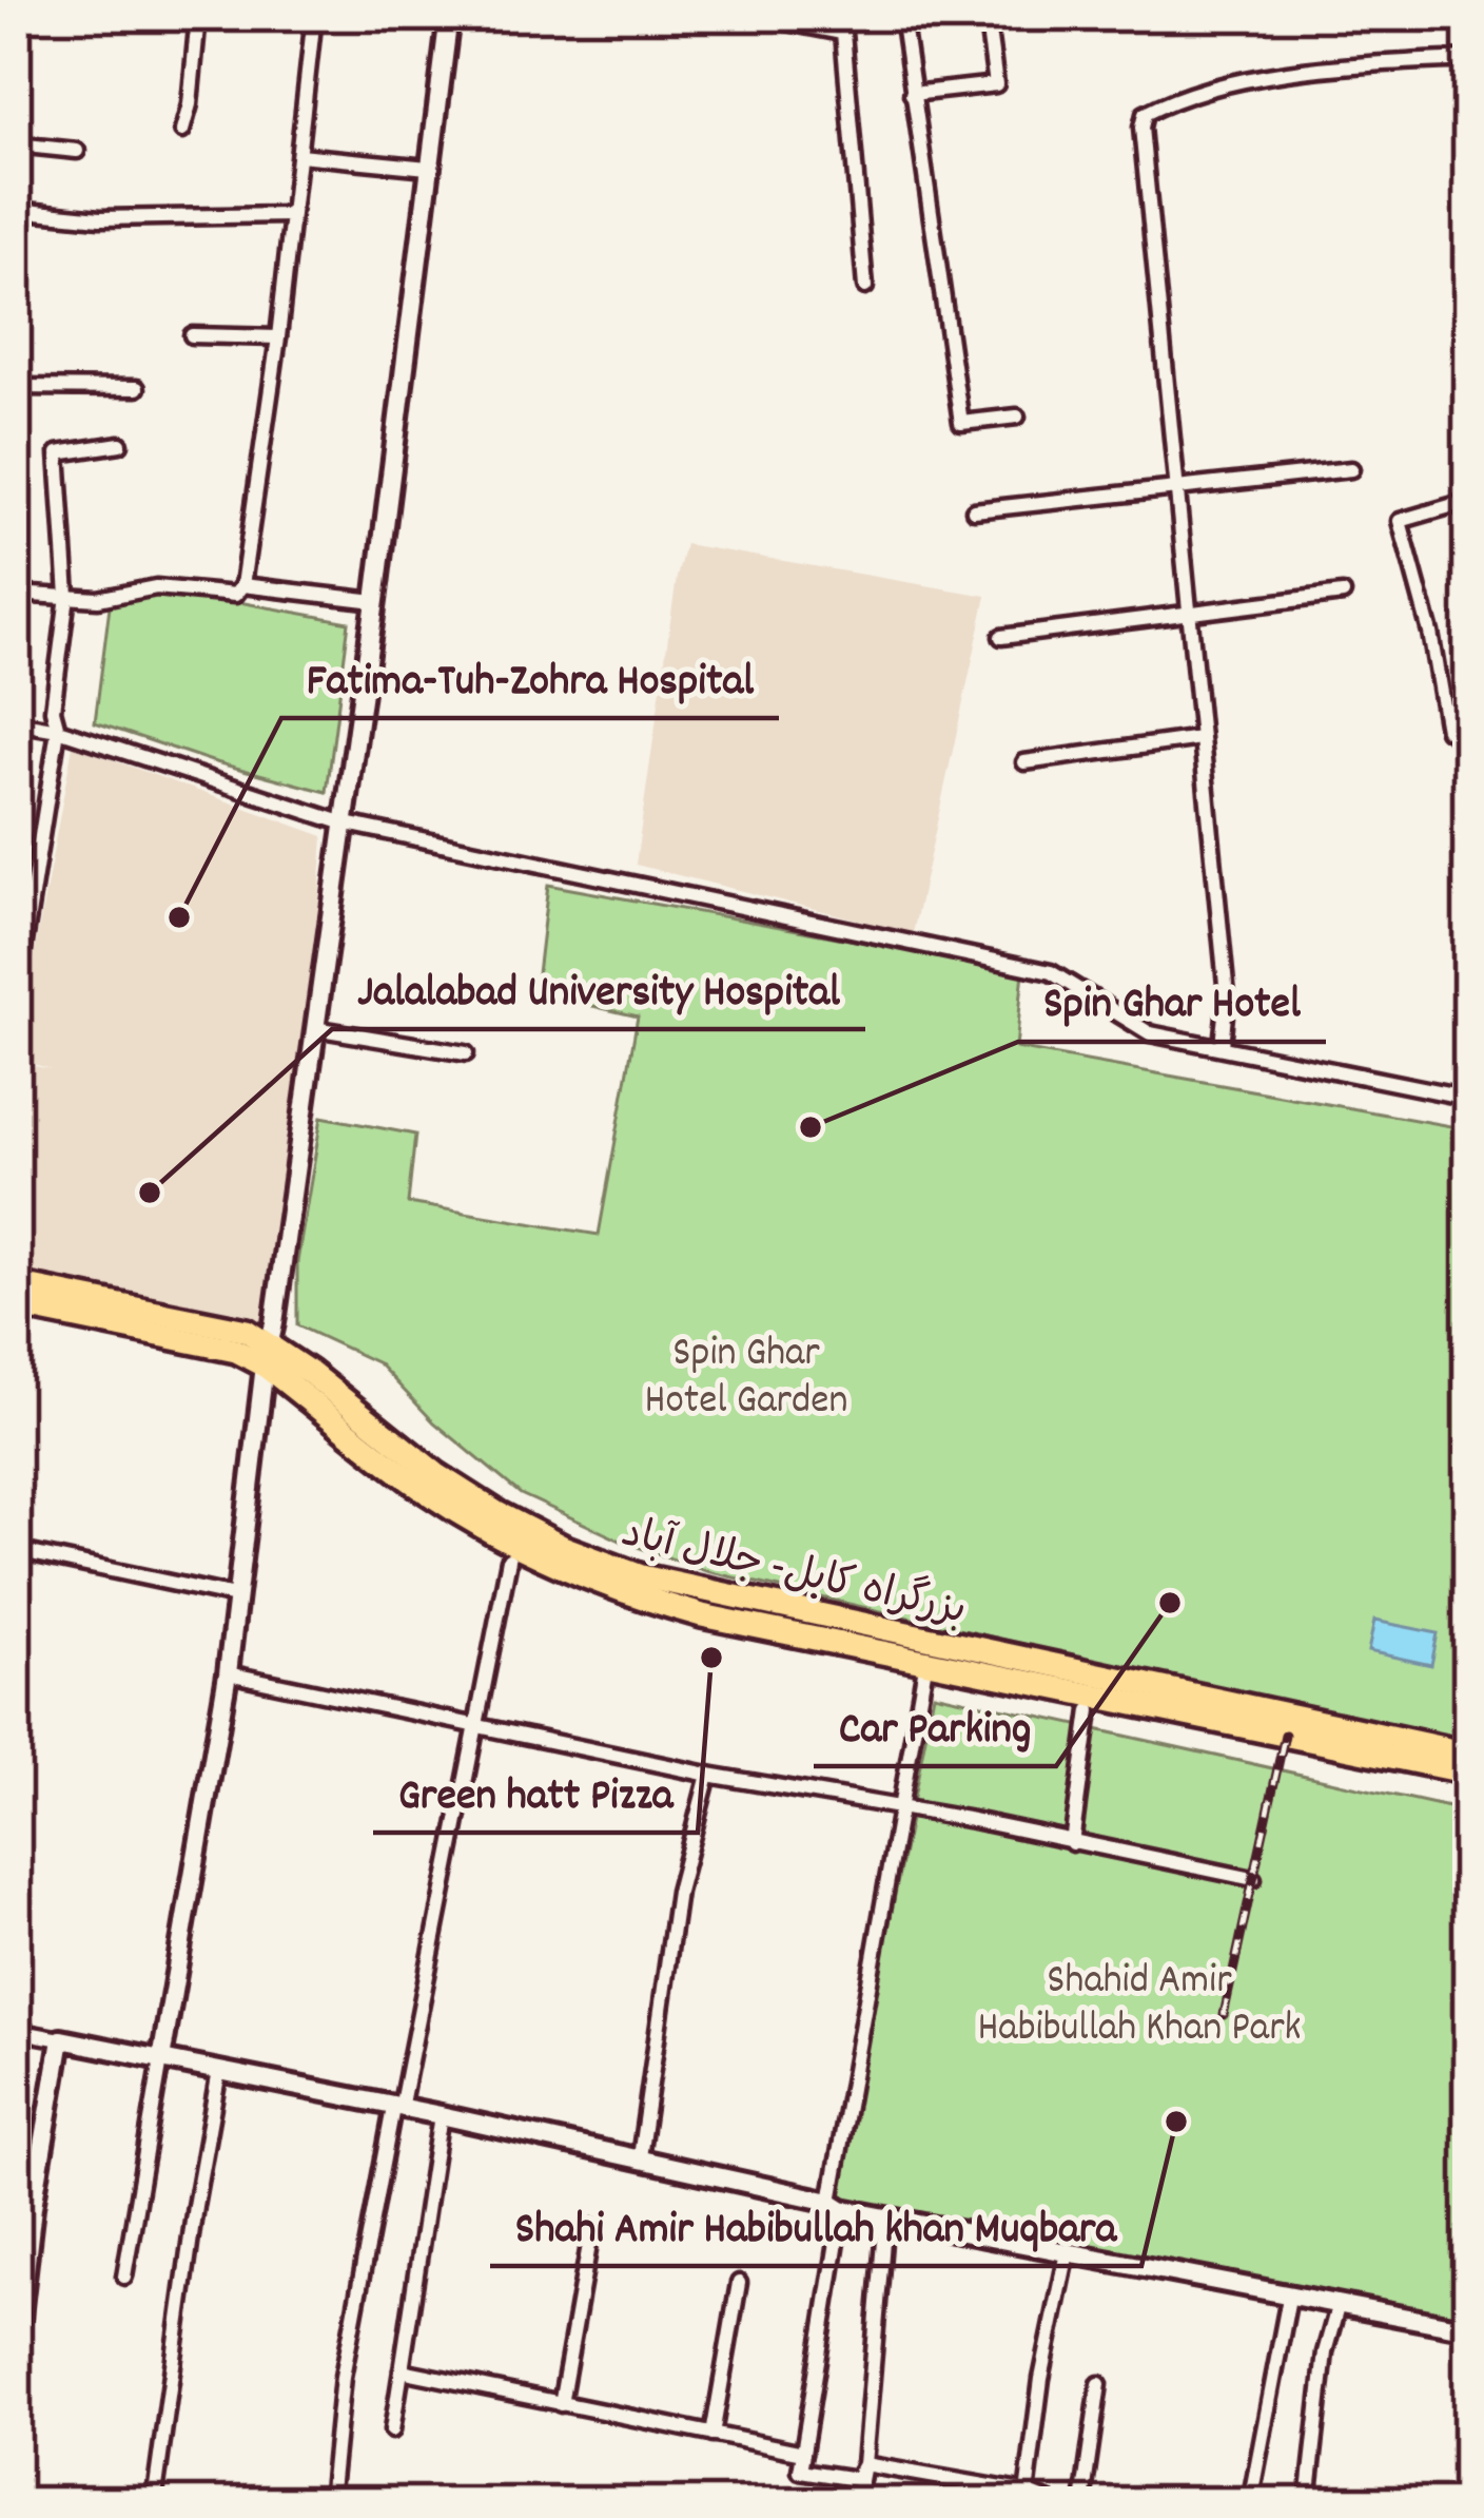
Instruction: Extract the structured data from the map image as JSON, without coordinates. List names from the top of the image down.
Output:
{
  "streets": {
    "highway": ["بزرگراه کابل- جلال آباد"]
  },
  "parks": ["Spin Ghar Hotel Garden", "Shahid Amir Habibullah Khan Park"],
  "places": [
    "Fatima-Tuh-Zohra Hospital",
    "Spin Ghar Hotel",
    "Jalalabad University Hospital",
    "Car Parking",
    "Green hatt Pizza",
    "Shahi Amir Habibullah khan Muqbara"
  ]
}
